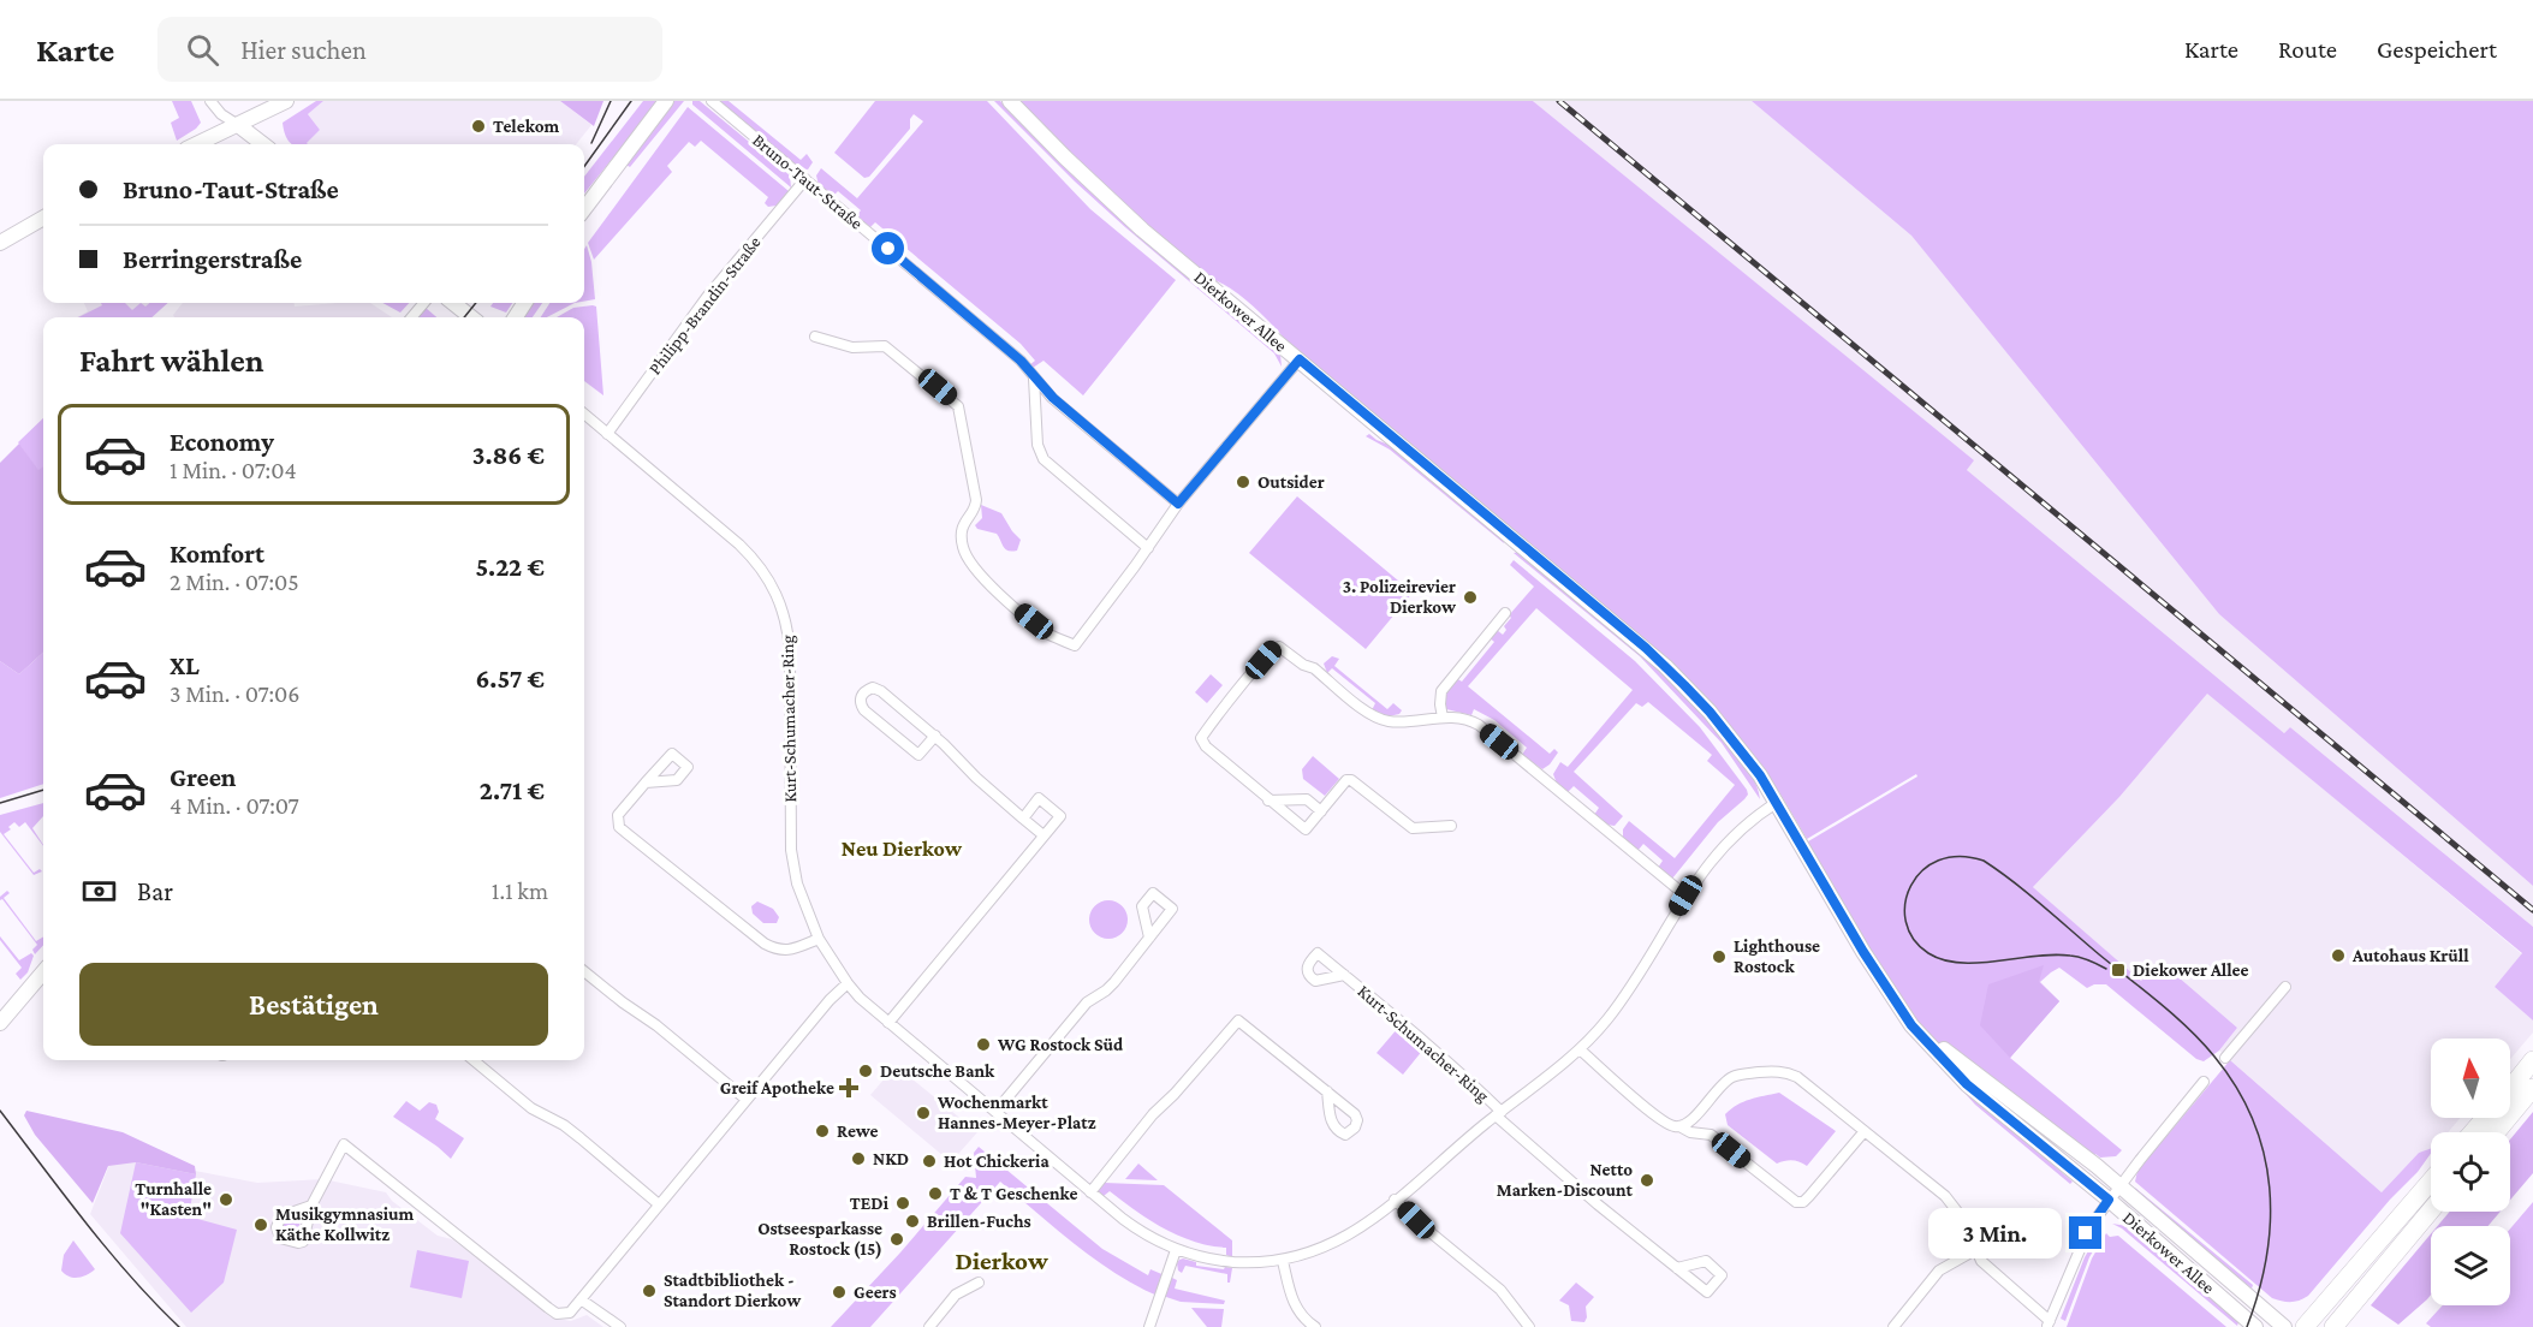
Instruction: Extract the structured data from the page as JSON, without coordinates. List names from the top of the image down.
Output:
{
  "streets": {
    "main road": ["Dierkower Allee"],
    "street": ["Bruno-Taut-Straße", "Philipp-Brandin-Straße", "Kurt-Schumacher-Ring"]
  },
  "crossings": [
    ["Bruno-Taut-Straße", "Philipp-Brandin-Straße"],
    ["Philipp-Brandin-Straße", "Kurt-Schumacher-Ring"],
    ["Dierkower Allee", "Kurt-Schumacher-Ring"]
  ],
  "districts": ["Neu Dierkow", "Dierkow"],
  "places": {
    "other": [
      "Telekom",
      "Outsider",
      "3. Polizeirevier Dierkow",
      "Autohaus Krüll",
      "Lighthouse Rostock",
      "WG Rostock Süd",
      "Deutsche Bank",
      "Wochenmarkt Hannes-Meyer-Platz",
      "Rewe",
      "NKD",
      "Hot Chickeria",
      "Netto Marken-Discount",
      "T & T Geschenke",
      "Turnhalle \"Kasten\"",
      "TEDi",
      "Brillen-Fuchs",
      "Musikgymnasium Käthe Kollwitz",
      "Ostseesparkasse Rostock (15)",
      "Stadtbibliothek - Standort Dierkow",
      "Geers"
    ],
    "transit": ["Diekower Allee"],
    "health": ["Greif Apotheke"]
  },
  "north": "top",
  "page": {
    "header": "Karte",
    "search": "Hier suchen",
    "nav": ["Karte", "Route", "Gespeichert"],
    "banner": ["Bruno-Taut-Straße", "Berringerstraße"],
    "heading": "Fahrt wählen",
    "list": [
      {
        "name": "Economy",
        "note": "1 Min. · 07:04",
        "value": "3.86 €"
      },
      {
        "name": "Komfort",
        "note": "2 Min. · 07:05",
        "value": "5.22 €"
      },
      {
        "name": "XL",
        "note": "3 Min. · 07:06",
        "value": "6.57 €"
      },
      {
        "name": "Green",
        "note": "4 Min. · 07:07",
        "value": "2.71 €"
      }
    ],
    "pay": ["Bar", "1.1 km"],
    "buttons": "Bestätigen",
    "bubble": "3 Min."
  }
}
